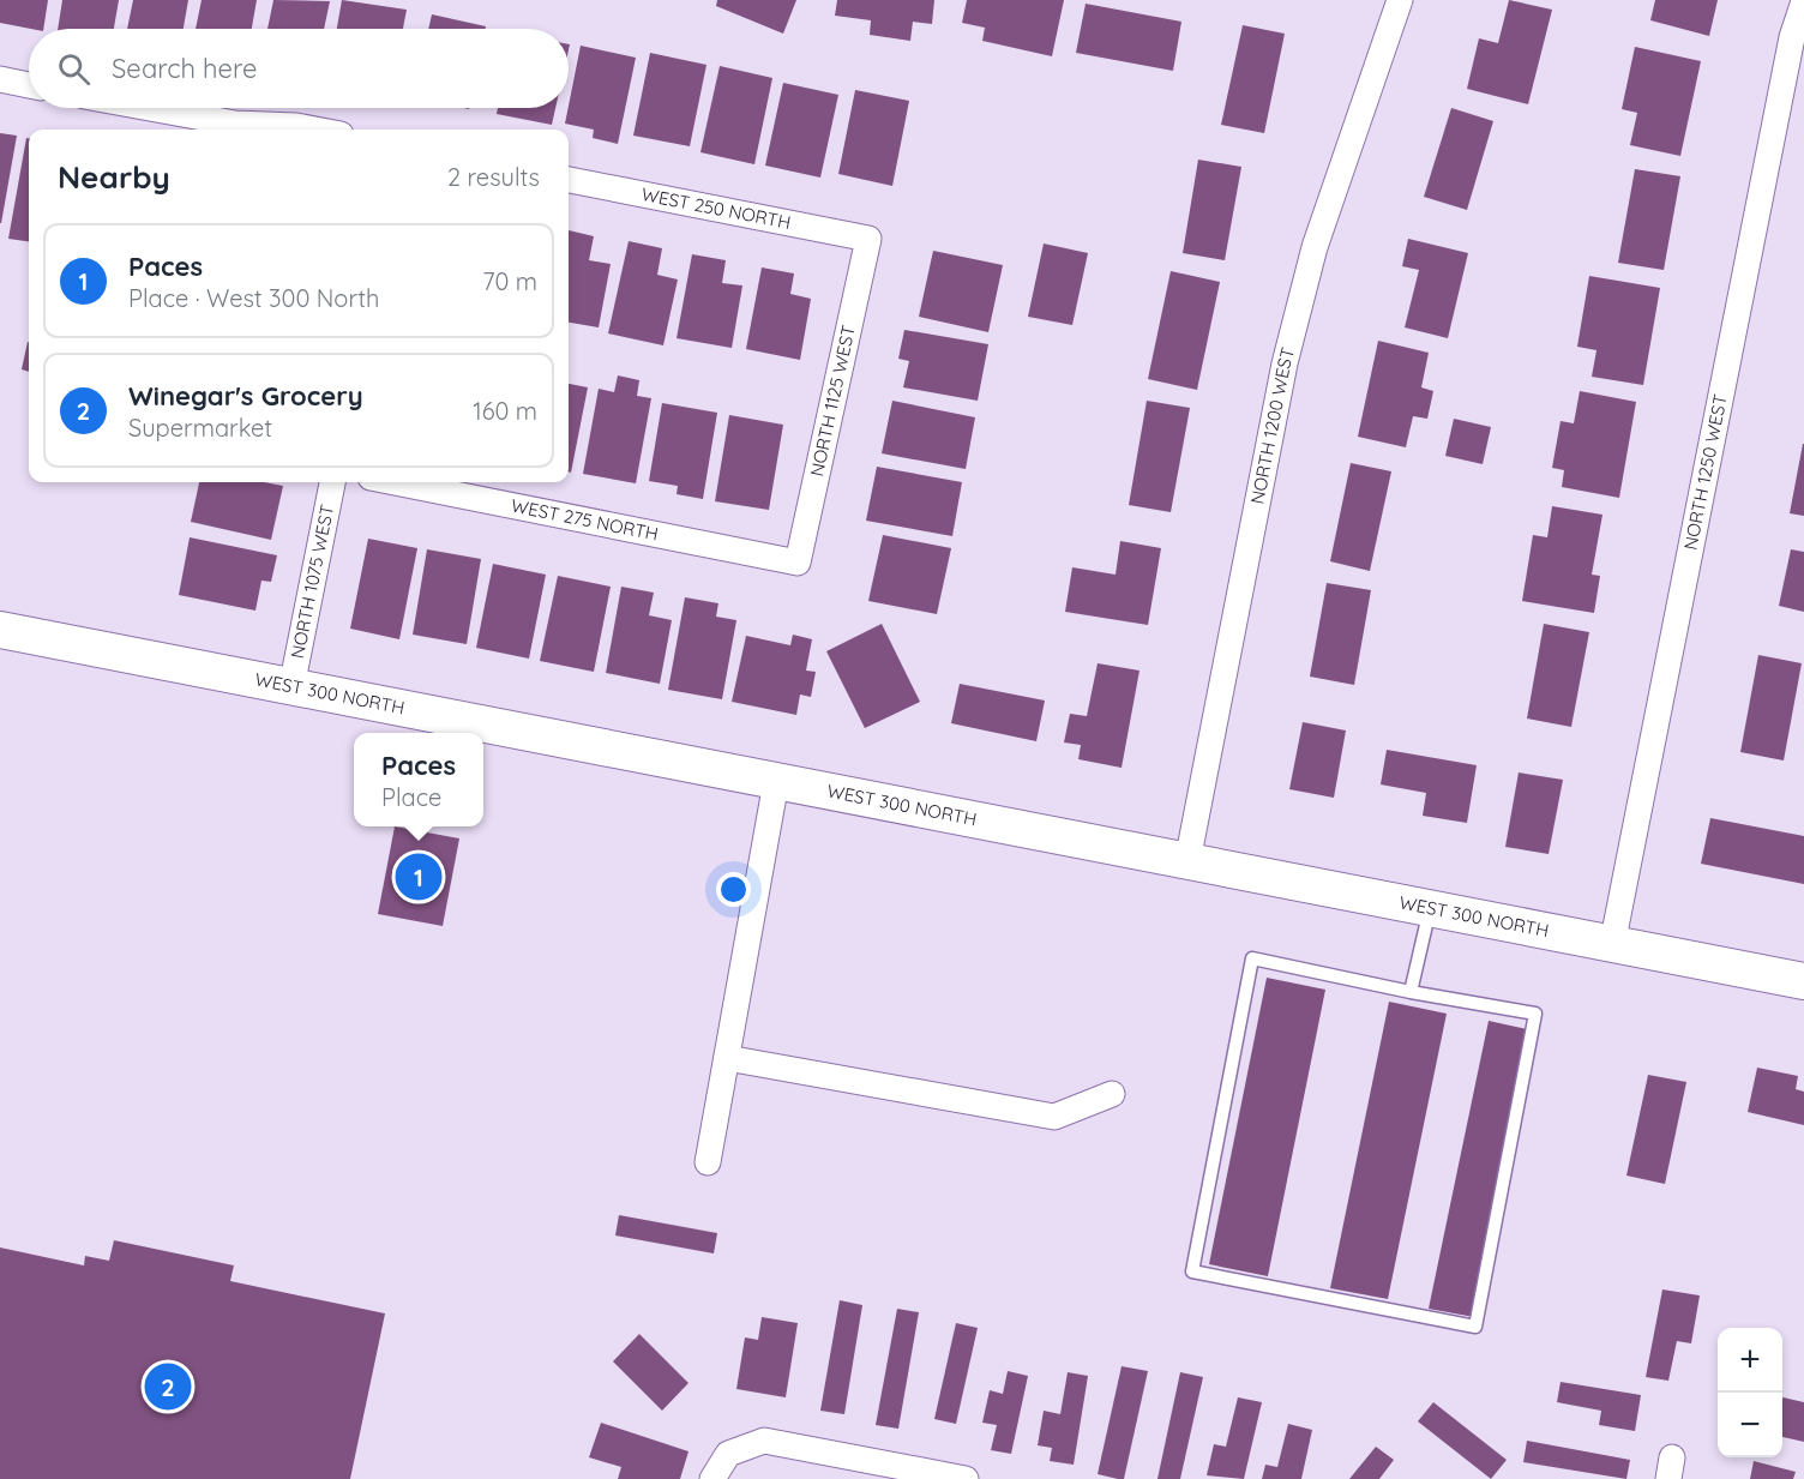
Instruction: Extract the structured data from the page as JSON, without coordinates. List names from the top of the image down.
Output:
{
  "streets": {
    "main road": ["WEST 300 NORTH"],
    "street": [
      "WEST 250 NORTH",
      "NORTH 1125 WEST",
      "NORTH 1200 WEST",
      "NORTH 1250 WEST",
      "WEST 275 NORTH",
      "NORTH 1075 WEST"
    ]
  },
  "crossings": [
    ["WEST 250 NORTH", "NORTH 1125 WEST"],
    ["NORTH 1125 WEST", "WEST 275 NORTH"],
    ["NORTH 1200 WEST", "WEST 300 NORTH"],
    ["NORTH 1250 WEST", "WEST 300 NORTH"],
    ["NORTH 1075 WEST", "WEST 300 NORTH"]
  ],
  "page": {
    "search": "Search here",
    "heading": ["Nearby", "2 results"],
    "list": [
      {
        "mark": "1",
        "name": "Paces",
        "note": "Place · West 300 North",
        "value": "70 m"
      },
      {
        "mark": "2",
        "name": "Winegar's Grocery",
        "note": "Supermarket",
        "value": "160 m"
      }
    ],
    "popup": ["Paces", "Place"],
    "pins": ["1", "2"],
    "map_buttons": ["+", "−"]
  }
}
